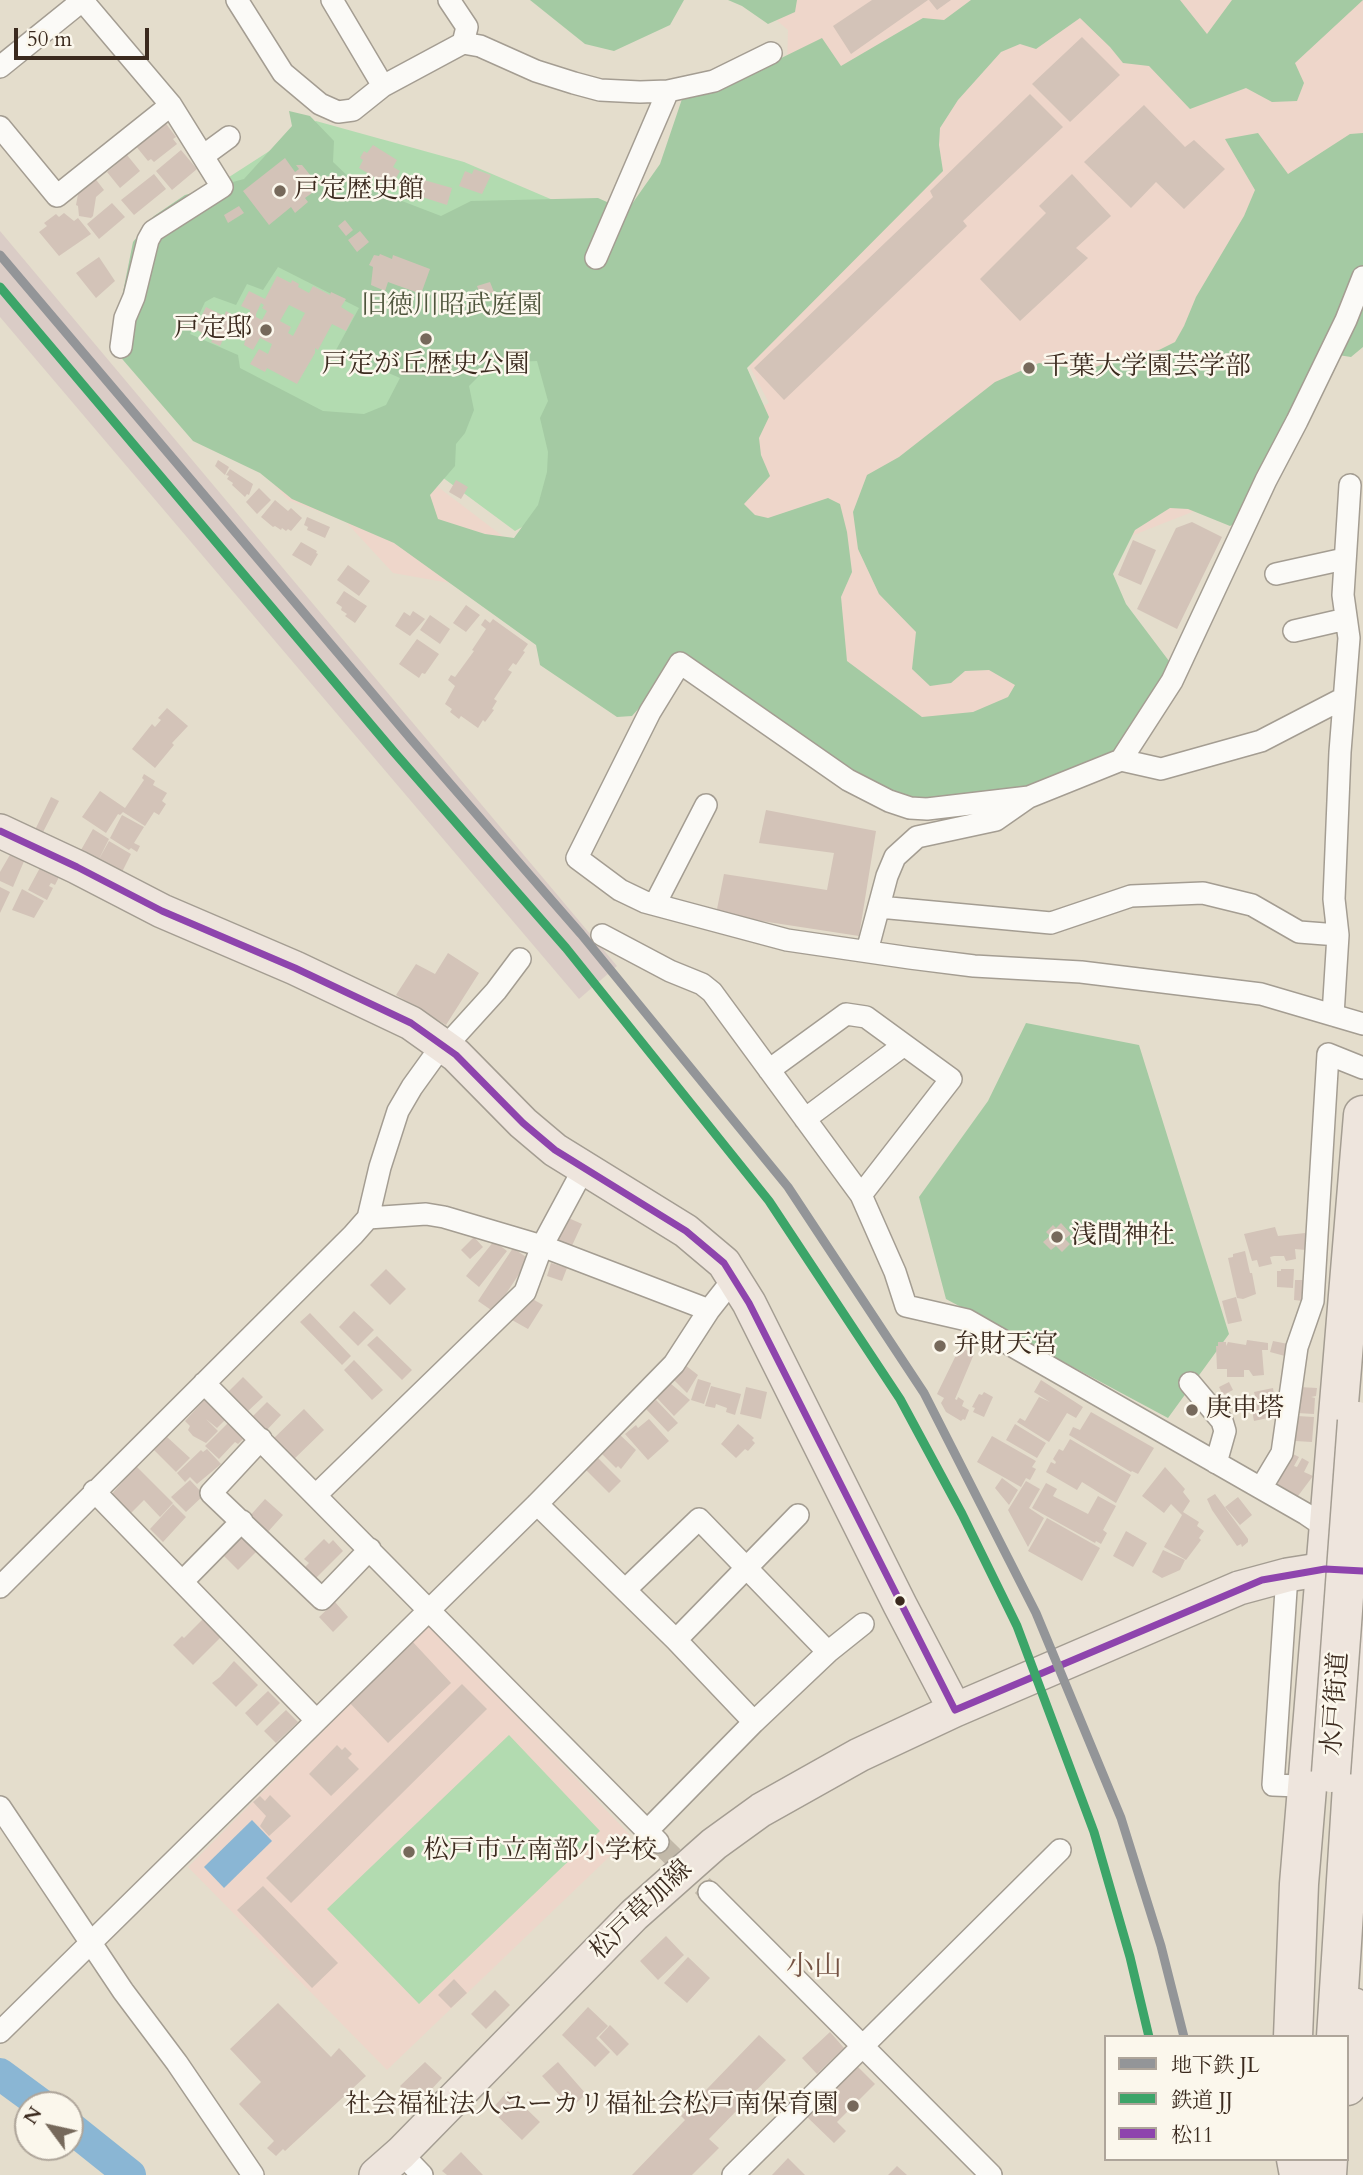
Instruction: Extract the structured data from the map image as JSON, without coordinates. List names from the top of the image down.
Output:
{
  "streets": {
    "highway": ["水戸街道"],
    "main road": ["松戸草加線"]
  },
  "districts": ["小山"],
  "parks": ["旧徳川昭武庭園"],
  "places": [
    "戸定歴史館",
    "戸定邸",
    "戸定が丘歴史公園",
    "千葉大学園芸学部",
    "浅間神社",
    "弁財天宮",
    "庚申塔",
    "松戸市立南部小学校",
    "社会福祉法人ユーカリ福祉会松戸南保育園"
  ],
  "lines": ["metro line JL", "rail line JJ", "transit line 松11"],
  "legend": ["地下鉄 JL", "鉄道 JJ", "松11"],
  "scale_bar": "50 m",
  "north": "top left"
}
